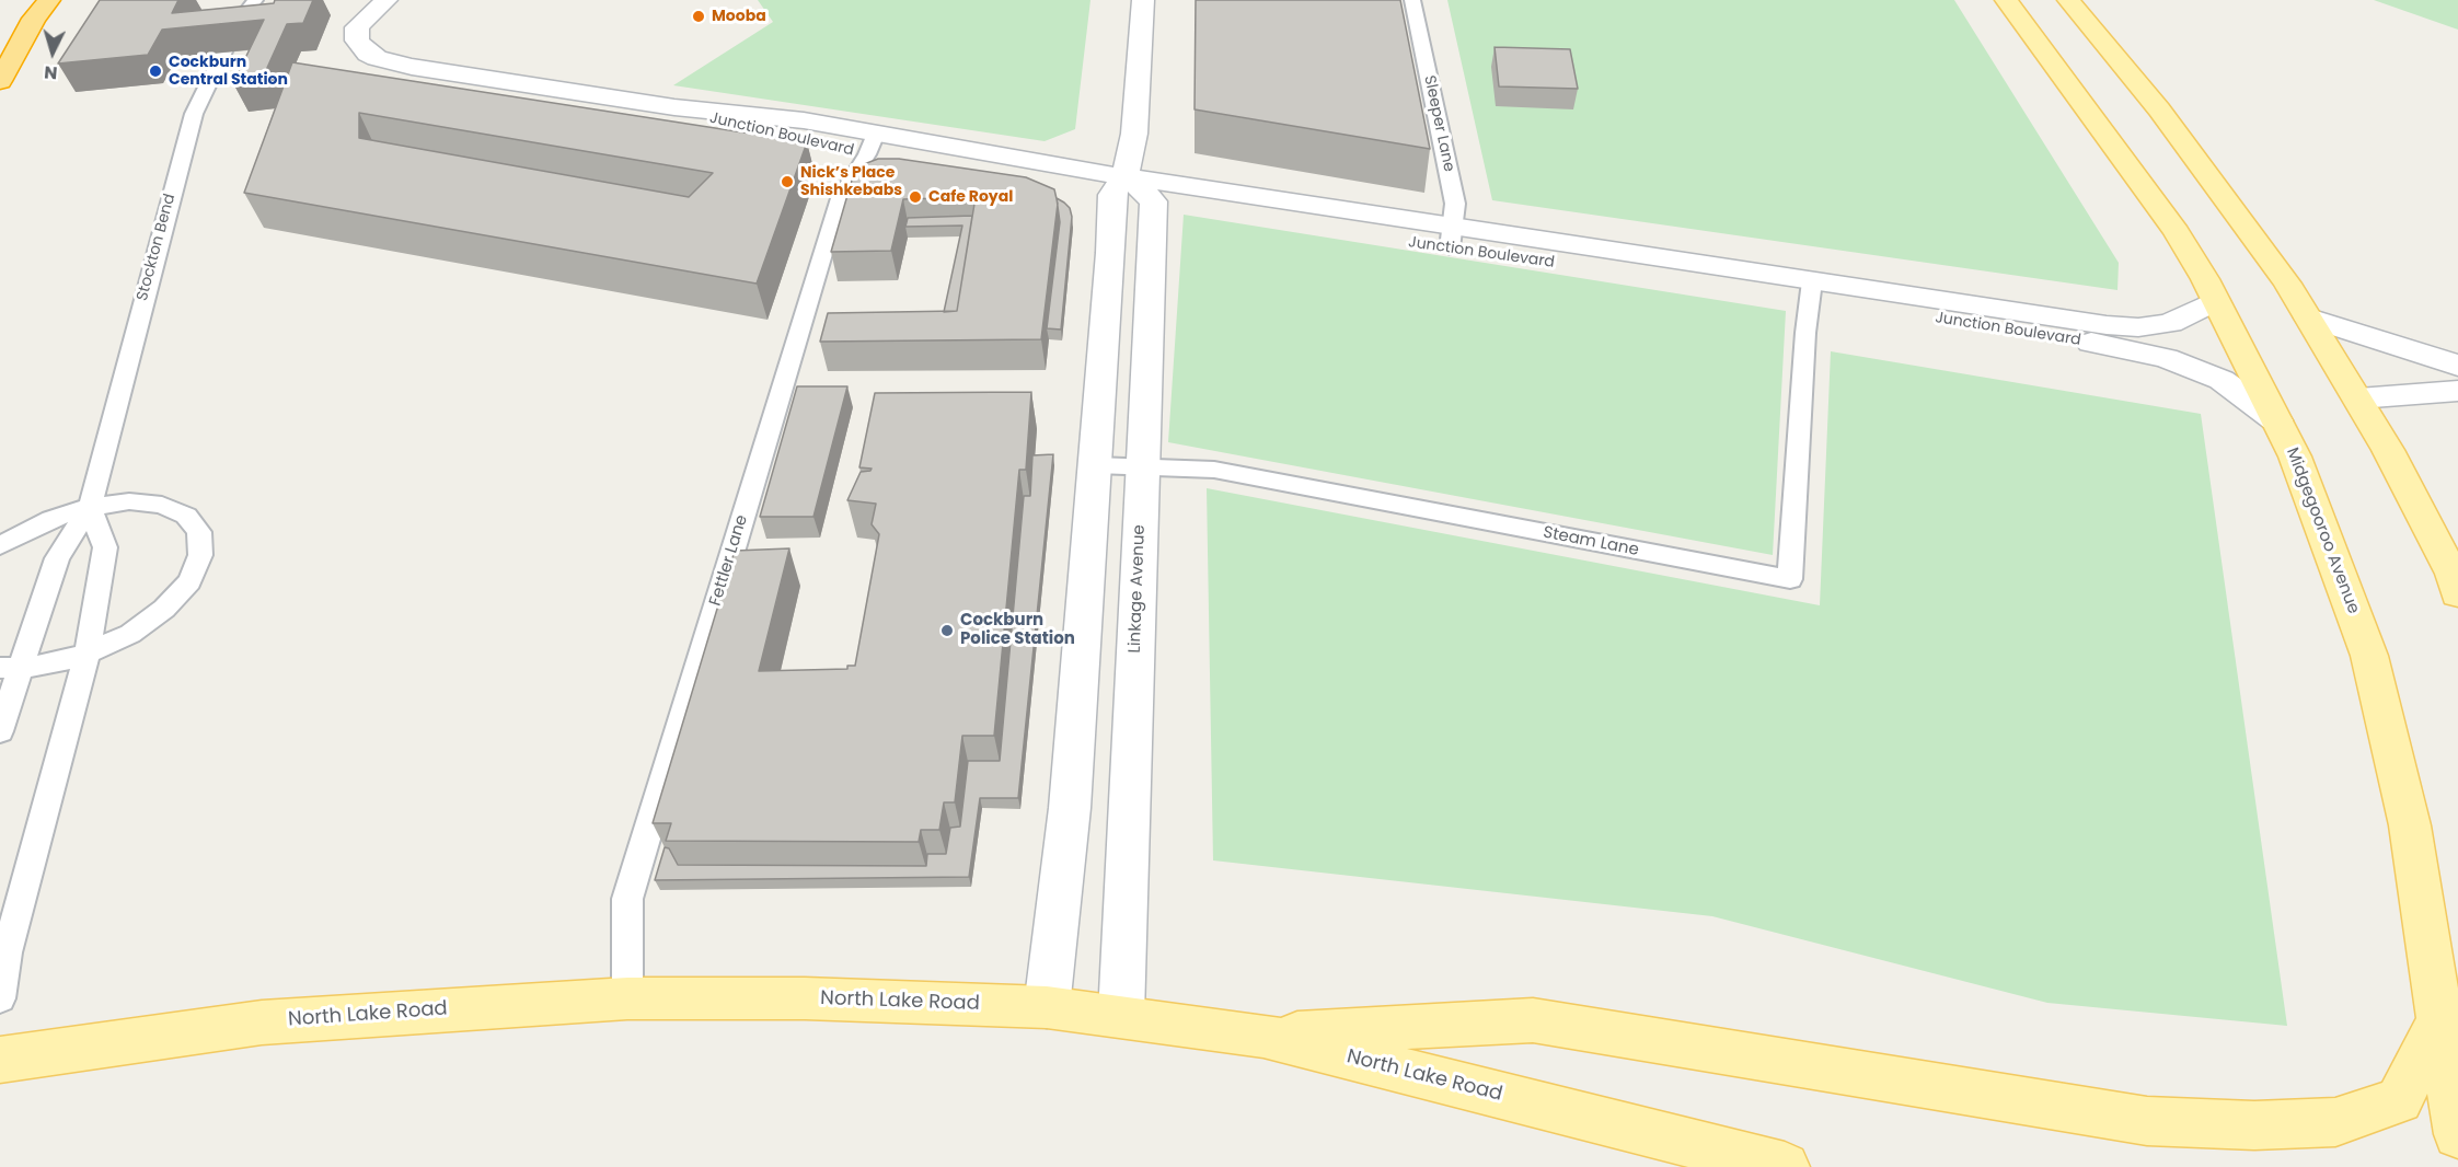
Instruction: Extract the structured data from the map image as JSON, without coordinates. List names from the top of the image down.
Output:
{
  "streets": {
    "main road": ["Midgegooroo Avenue", "North Lake Road"],
    "street": ["Junction Boulevard", "Linkage Avenue"],
    "lane": [
      "Sleeper Lane",
      "Stockton Bend",
      "Steam Lane",
      "Fettler Lane"
    ]
  },
  "crossings": [
    ["Sleeper Lane", "Junction Boulevard"],
    ["Junction Boulevard", "Midgegooroo Avenue"],
    ["Junction Boulevard", "Steam Lane"],
    ["Junction Boulevard", "Fettler Lane"],
    ["Junction Boulevard", "Linkage Avenue"],
    ["Steam Lane", "Linkage Avenue"],
    ["Fettler Lane", "North Lake Road"],
    ["Linkage Avenue", "North Lake Road"]
  ],
  "places": [
    "Mooba",
    "Cockburn Central Station",
    "Nick’s Place Shishkebabs",
    "Cafe Royal",
    "Cockburn Police Station"
  ],
  "north": "bottom"
}
